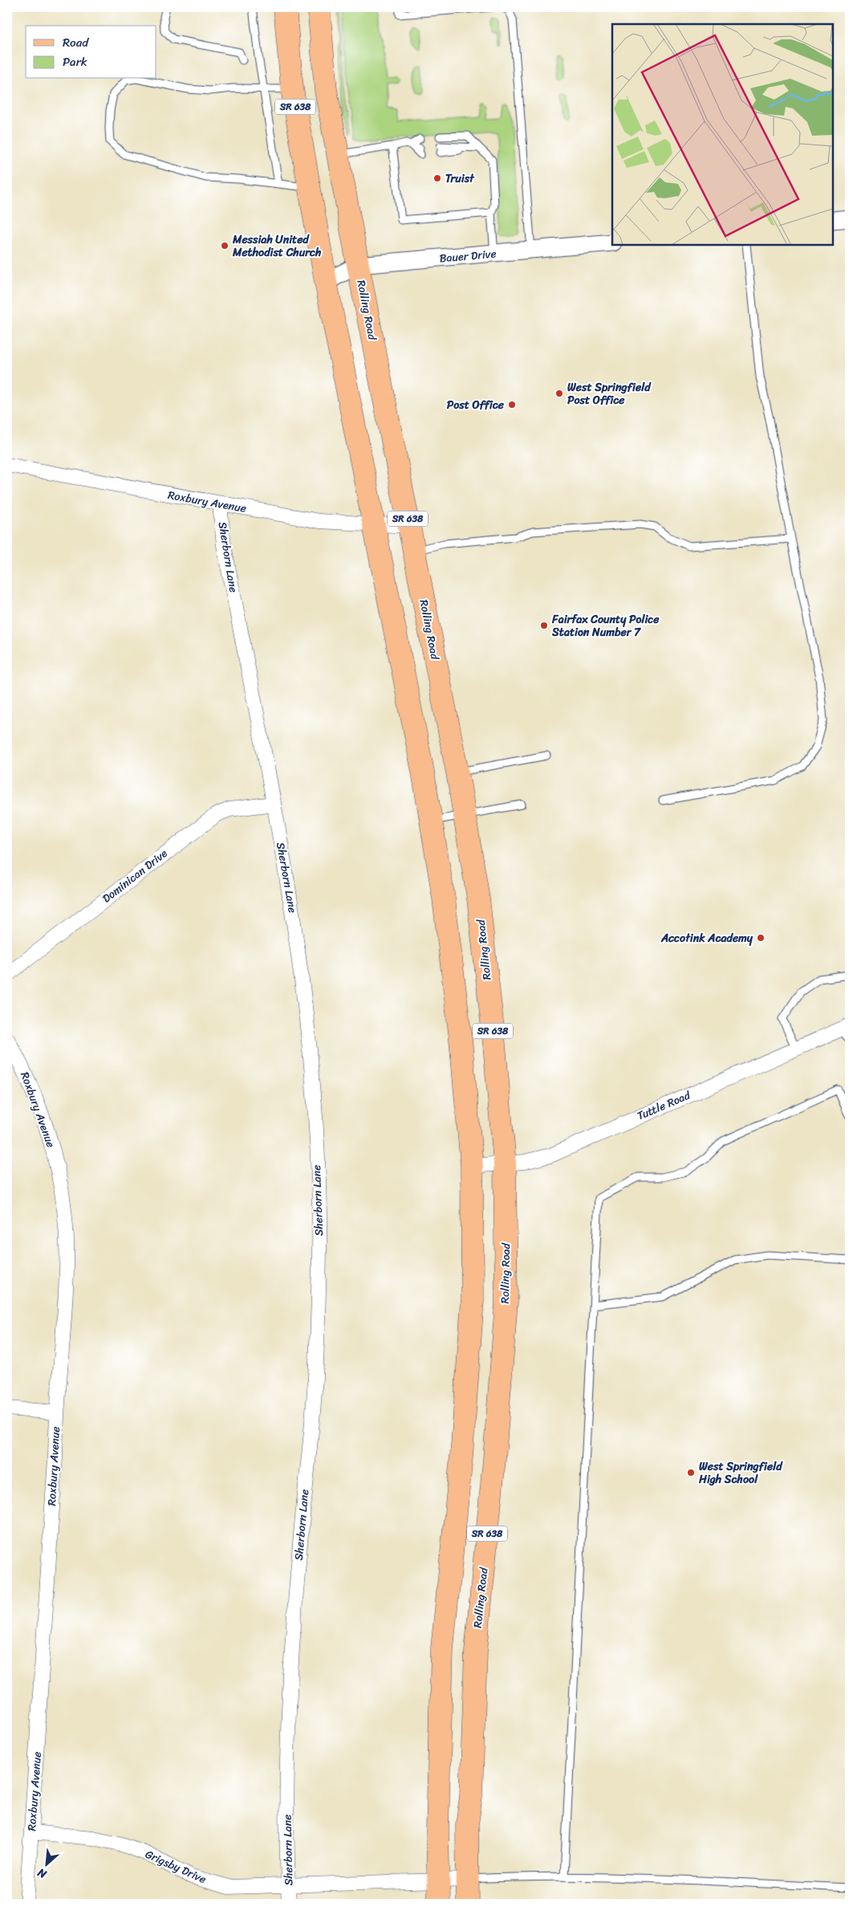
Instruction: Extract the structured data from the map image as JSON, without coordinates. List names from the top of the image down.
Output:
{
  "streets": {
    "main road": ["SR 638", "Rolling Road"],
    "street": [
      "Bauer Drive",
      "Roxbury Avenue",
      "Sherborn Lane",
      "Dominican Drive",
      "Tuttle Road",
      "Grigsby Drive"
    ]
  },
  "crossings": [
    ["SR 638", "Bauer Drive"],
    ["SR 638", "Roxbury Avenue"],
    ["SR 638", "Tuttle Road"],
    ["SR 638", "Grigsby Drive"],
    ["Bauer Drive", "Rolling Road"],
    ["Rolling Road", "Roxbury Avenue"],
    ["Rolling Road", "Tuttle Road"],
    ["Rolling Road", "Grigsby Drive"],
    ["Roxbury Avenue", "Sherborn Lane"],
    ["Roxbury Avenue", "Grigsby Drive"],
    ["Sherborn Lane", "Dominican Drive"],
    ["Sherborn Lane", "Grigsby Drive"]
  ],
  "places": [
    "Truist",
    "Messiah United Methodist Church",
    "West Springfield Post Office",
    "Post Office",
    "Fairfax County Police Station Number 7",
    "Accotink Academy",
    "West Springfield High School"
  ],
  "legend": ["Road", "Park"],
  "north": "bottom left"
}
